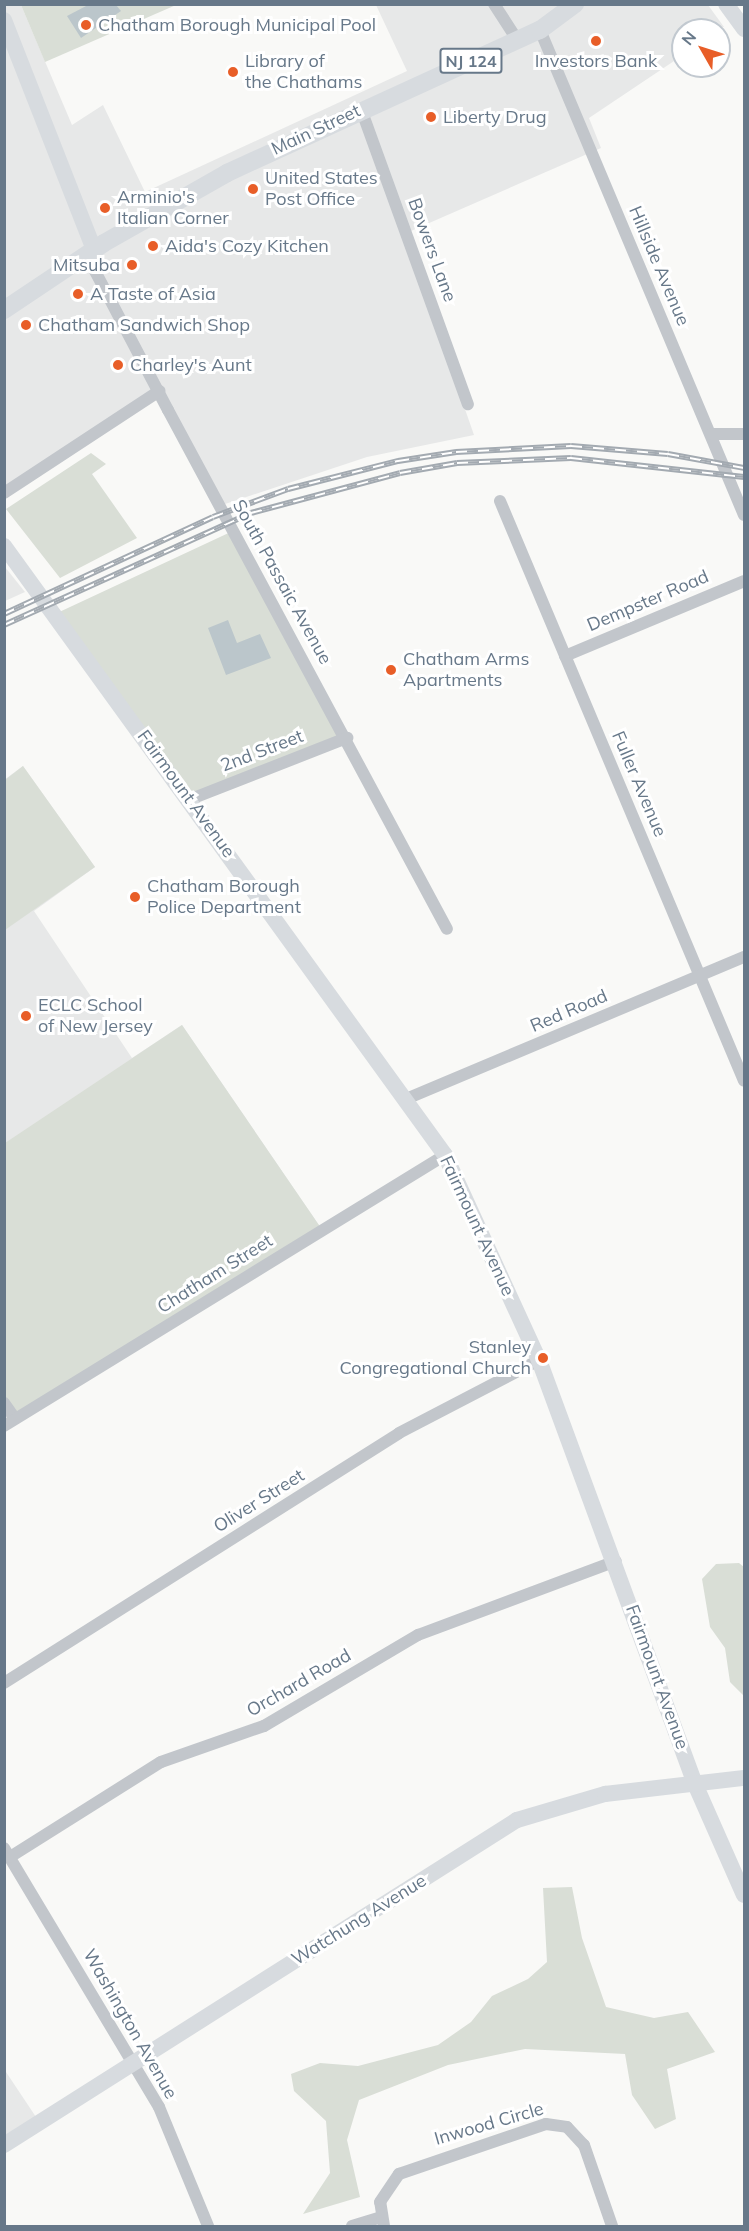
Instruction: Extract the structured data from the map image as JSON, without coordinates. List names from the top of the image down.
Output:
{
  "streets": {
    "main road": [
      "NJ 124",
      "Main Street",
      "Fairmount Avenue",
      "Watchung Avenue"
    ],
    "street": [
      "Bowers Lane",
      "Hillside Avenue",
      "South Passaic Avenue",
      "Dempster Road",
      "2nd Street",
      "Fuller Avenue",
      "Red Road",
      "Chatham Street",
      "Oliver Street",
      "Orchard Road",
      "Washington Avenue",
      "Inwood Circle"
    ]
  },
  "crossings": [
    ["Main Street", "Bowers Lane"],
    ["Main Street", "Hillside Avenue"],
    ["Main Street", "South Passaic Avenue"],
    ["South Passaic Avenue", "2nd Street"],
    ["Dempster Road", "Fuller Avenue"],
    ["2nd Street", "Fairmount Avenue"],
    ["Fuller Avenue", "Red Road"],
    ["Fairmount Avenue", "Red Road"],
    ["Fairmount Avenue", "Chatham Street"],
    ["Fairmount Avenue", "Oliver Street"],
    ["Fairmount Avenue", "Orchard Road"],
    ["Fairmount Avenue", "Watchung Avenue"],
    ["Orchard Road", "Washington Avenue"],
    ["Watchung Avenue", "Washington Avenue"]
  ],
  "places": [
    "Chatham Borough Municipal Pool",
    "Investors Bank",
    "Library of the Chathams",
    "Liberty Drug",
    "United States Post Office",
    "Arminio's Italian Corner",
    "Aida's Cozy Kitchen",
    "Mitsuba",
    "A Taste of Asia",
    "Chatham Sandwich Shop",
    "Charley's Aunt",
    "Chatham Arms Apartments",
    "Chatham Borough Police Department",
    "ECLC School of New Jersey",
    "Stanley Congregational Church"
  ],
  "north": "top left"
}
